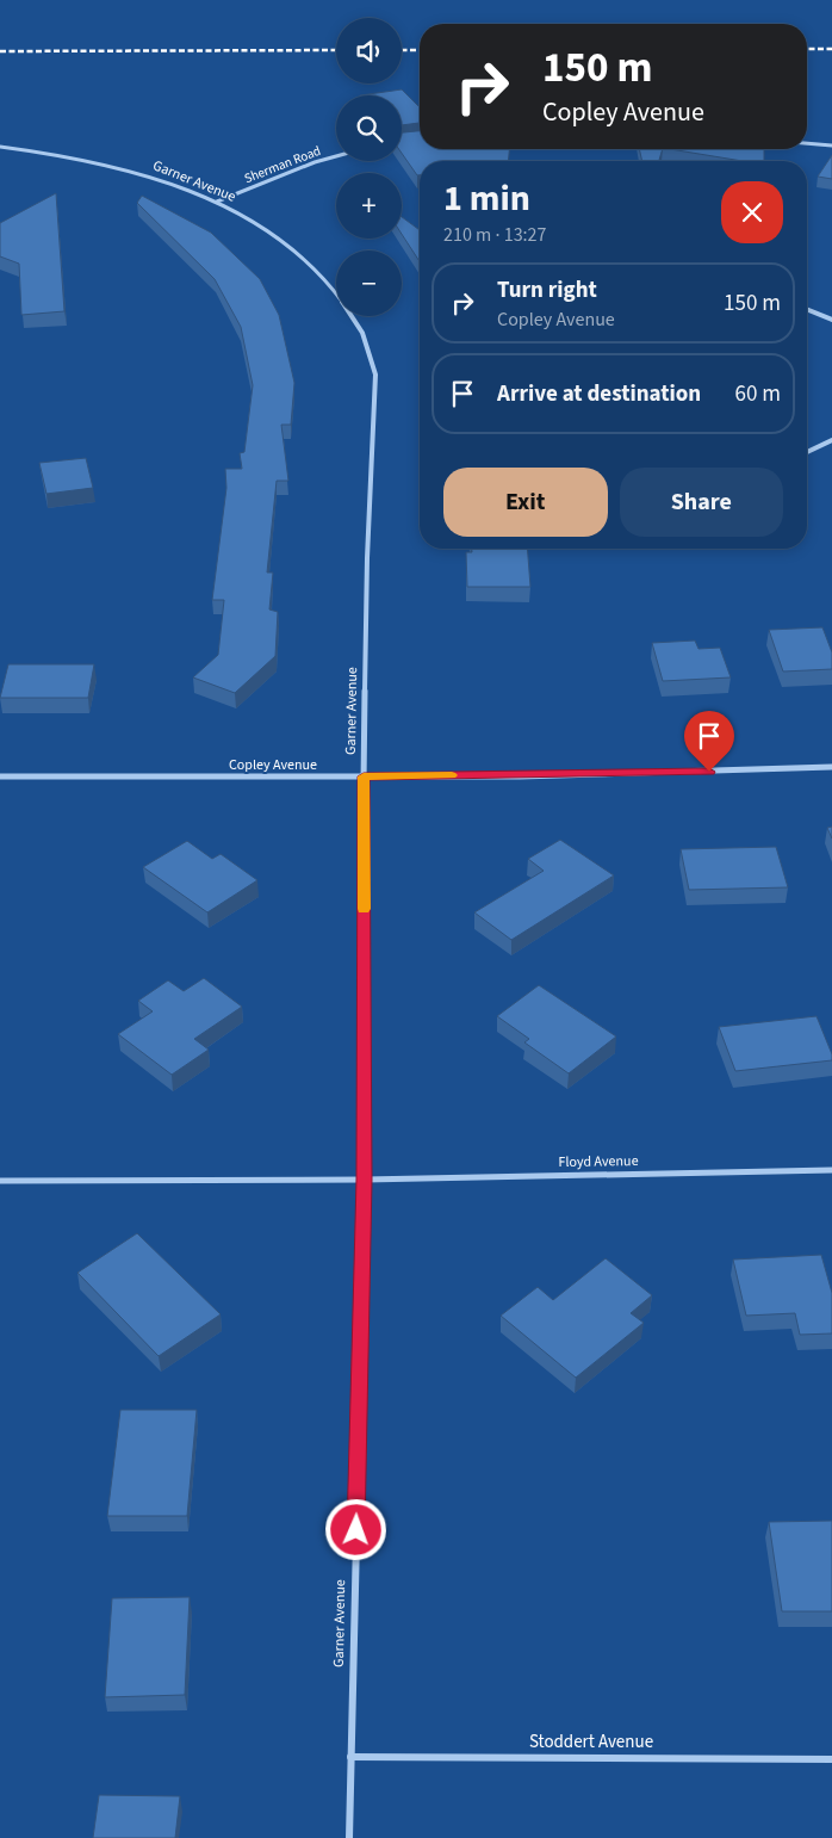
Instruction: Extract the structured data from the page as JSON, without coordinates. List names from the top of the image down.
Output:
{
  "streets": {
    "street": [
      "Sherman Road",
      "Garner Avenue",
      "Copley Avenue",
      "Floyd Avenue",
      "Stoddert Avenue"
    ]
  },
  "crossings": [
    ["Sherman Road", "Garner Avenue"],
    ["Garner Avenue", "Copley Avenue"],
    ["Garner Avenue", "Floyd Avenue"],
    ["Garner Avenue", "Stoddert Avenue"]
  ],
  "page": {
    "map_buttons": ["+", "−"],
    "turn": ["150 m", "Copley Avenue"],
    "heading": ["1 min", "210 m · 13:27"],
    "list": [
      {
        "name": "Turn right",
        "note": "Copley Avenue",
        "value": "150 m"
      },
      {
        "name": "Arrive at destination",
        "value": "60 m"
      }
    ],
    "buttons": ["Exit", "Share"]
  }
}
